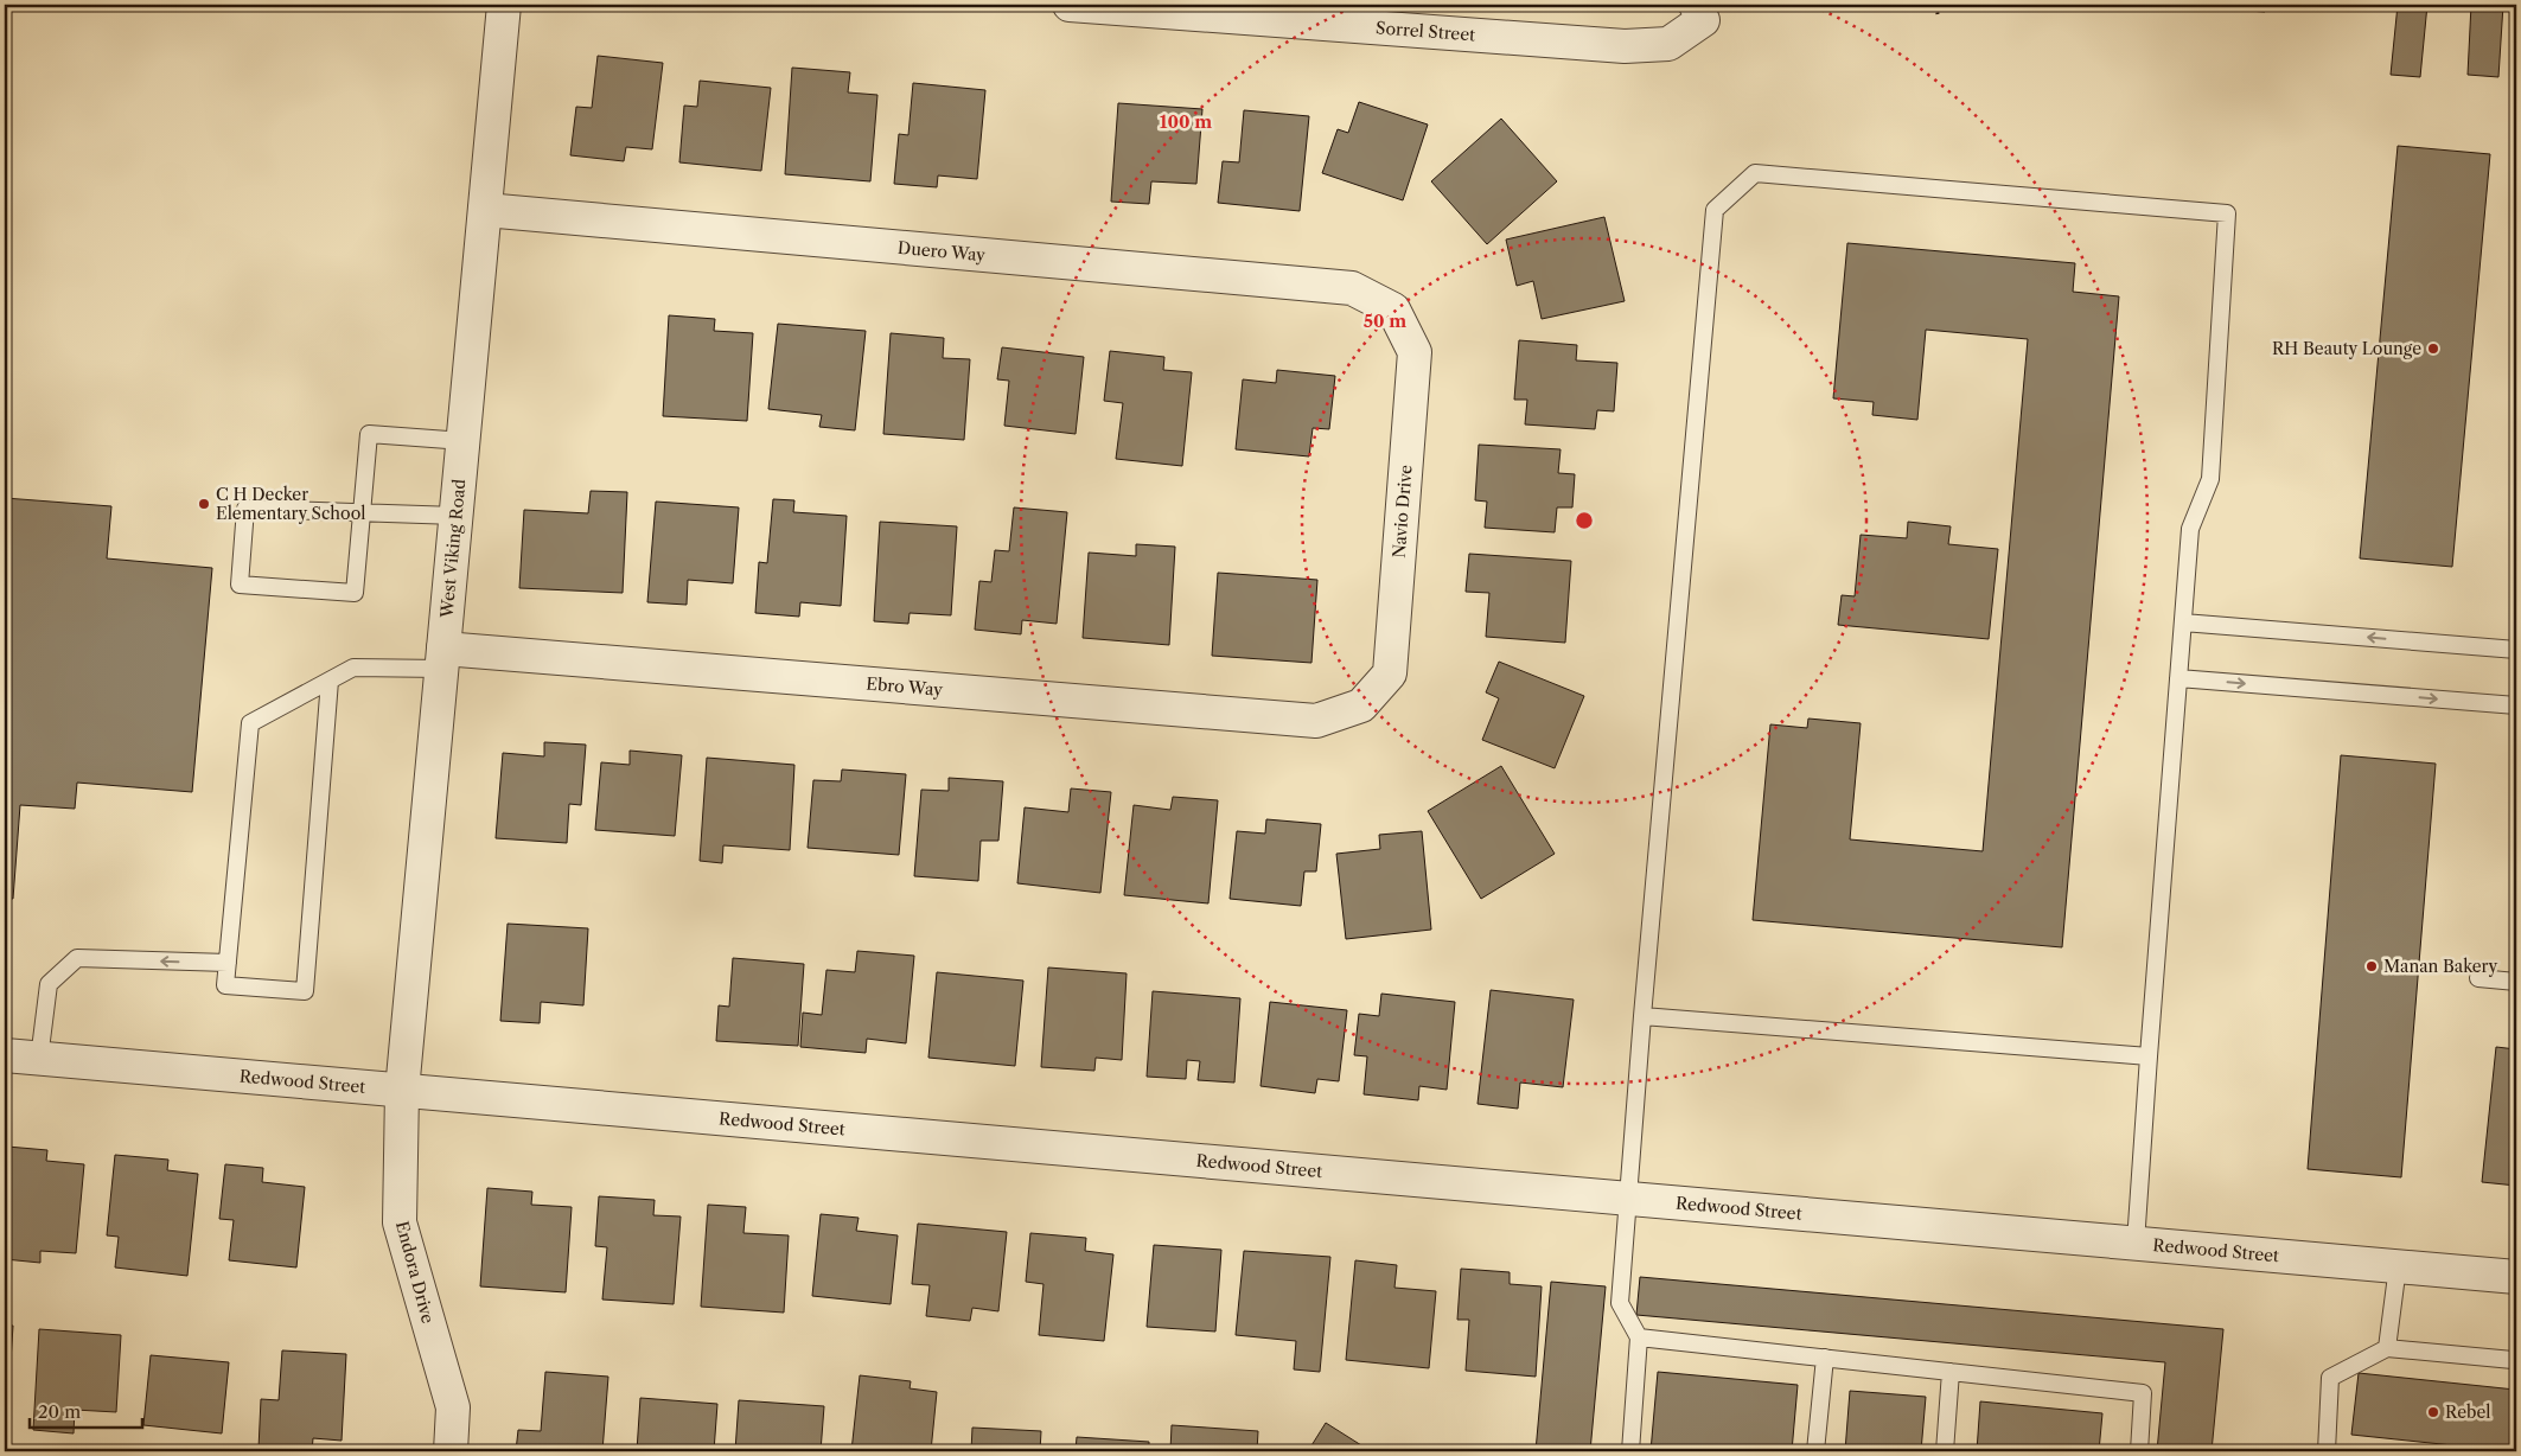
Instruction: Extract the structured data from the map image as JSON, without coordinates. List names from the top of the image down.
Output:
{
  "streets": {
    "street": [
      "Sorrel Street",
      "Duero Way",
      "Navio Drive",
      "West Viking Road",
      "Ebro Way",
      "Redwood Street",
      "Endora Drive"
    ]
  },
  "crossings": [
    ["Duero Way", "Navio Drive"],
    ["Duero Way", "West Viking Road"],
    ["Navio Drive", "Ebro Way"],
    ["West Viking Road", "Ebro Way"],
    ["West Viking Road", "Redwood Street"],
    ["West Viking Road", "Endora Drive"],
    ["Redwood Street", "Endora Drive"]
  ],
  "places": [
    "RH Beauty Lounge",
    "C H Decker Elementary School",
    "Manan Bakery",
    "Rebel"
  ],
  "scale_bar": "20 m",
  "rings": ["100 m", "50 m"]
}
